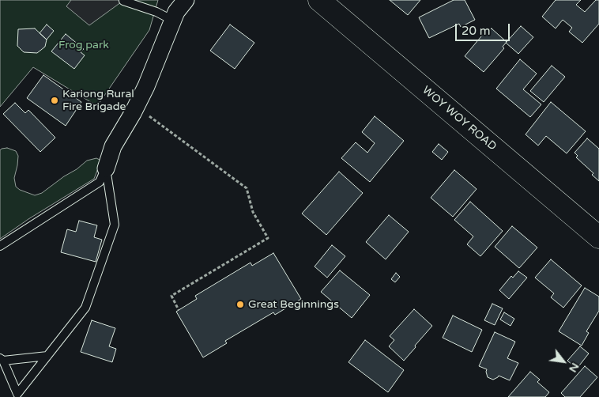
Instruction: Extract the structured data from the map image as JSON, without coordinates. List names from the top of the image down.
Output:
{
  "streets": {
    "main road": ["WOY WOY ROAD"]
  },
  "parks": ["Frog park"],
  "places": ["Kariong Rural Fire Brigade", "Great Beginnings"],
  "scale_bar": "20 m",
  "north": "bottom right"
}
